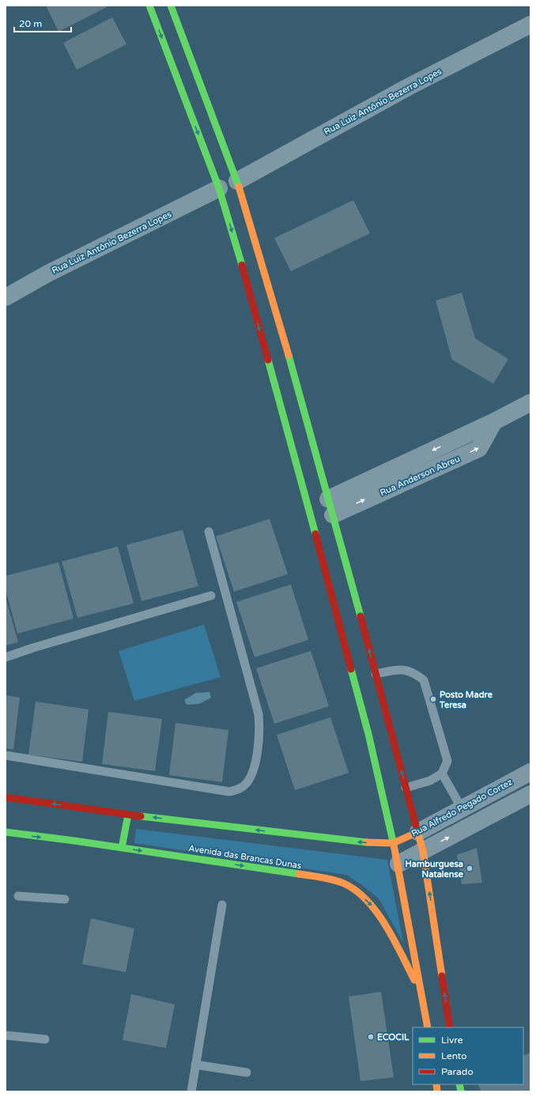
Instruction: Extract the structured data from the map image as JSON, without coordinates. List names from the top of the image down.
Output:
{
  "streets": {
    "main road": ["Rua Alfredo Pegado Cortez", "Avenida das Brancas Dunas"],
    "street": ["Rua Luiz Antônio Bezerra Lopes", "Rua Anderson Abreu"]
  },
  "places": ["Posto Madre Teresa", "Hamburguesa Natalense", "ECOCIL"],
  "legend": ["Livre", "Lento", "Parado"],
  "scale_bar": "20 m"
}
